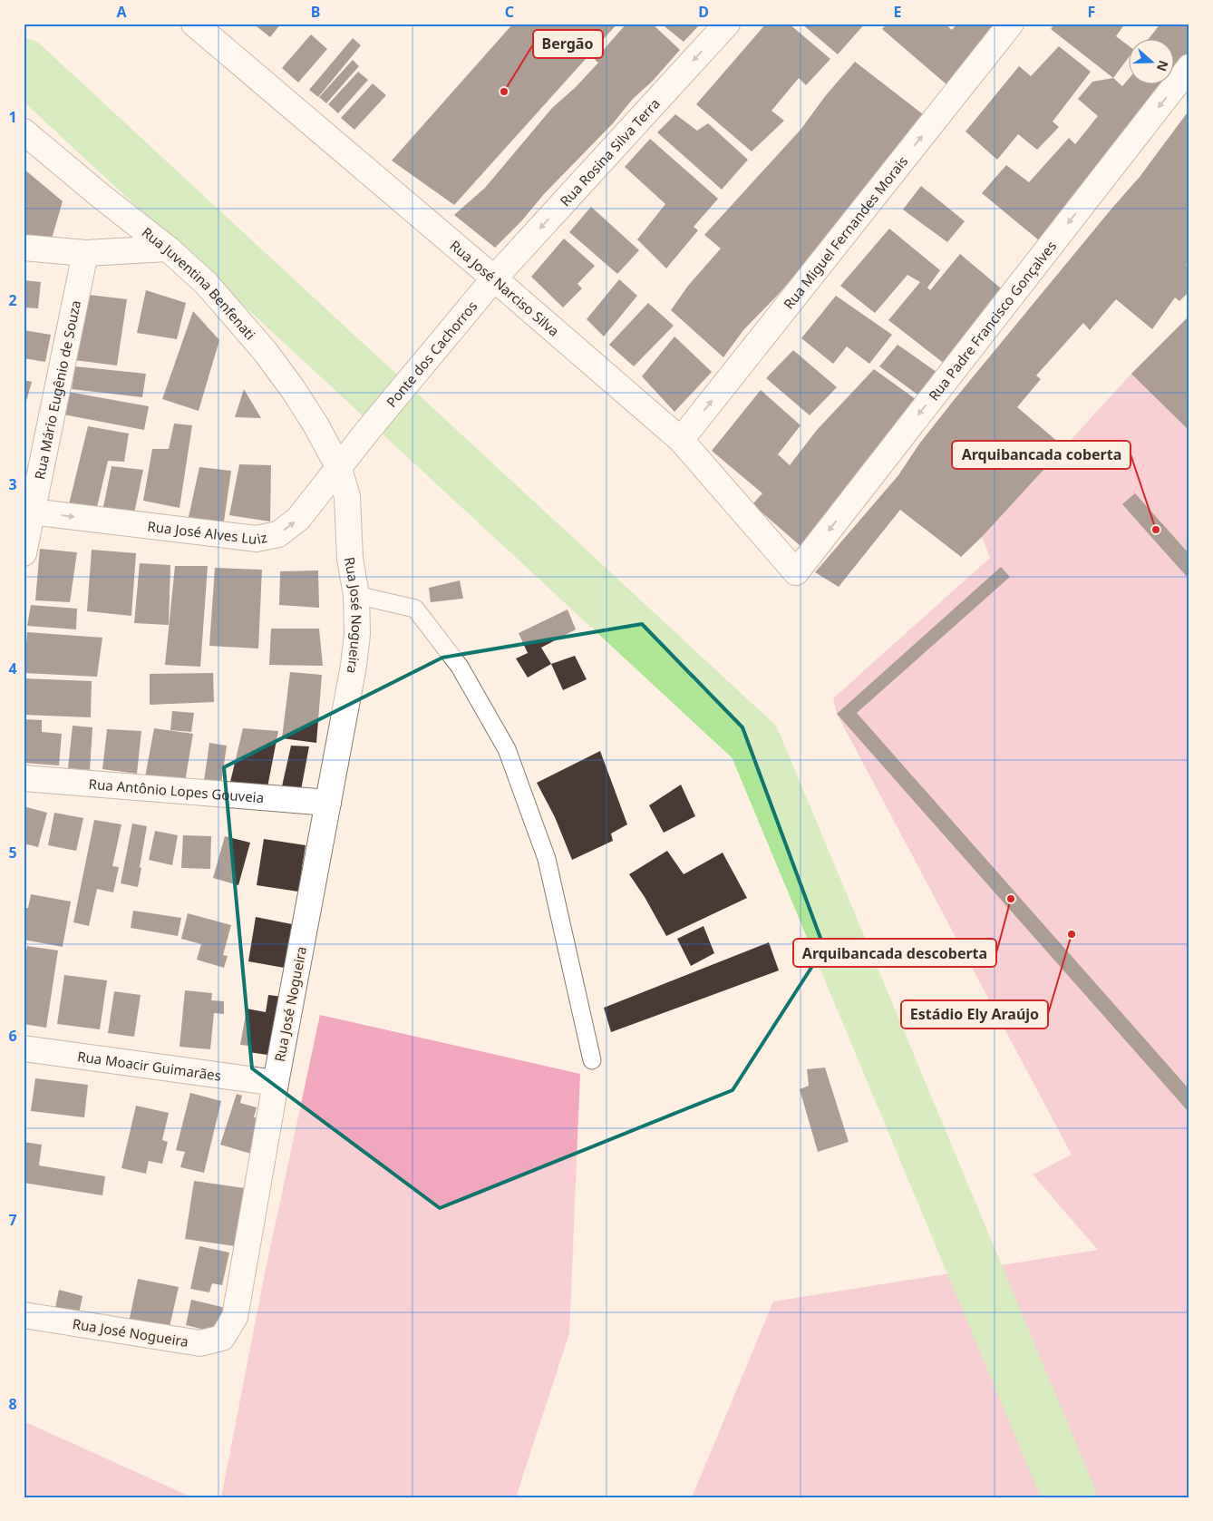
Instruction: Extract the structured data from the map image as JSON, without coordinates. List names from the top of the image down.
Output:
{
  "streets": {
    "street": [
      "Rua Rosina Silva Terra",
      "Rua Miguel Fernandes Morais",
      "Rua Juventina Benfenati",
      "Rua José Narciso Silva",
      "Rua Padre Francisco Gonçalves",
      "Ponte dos Cachorros",
      "Rua Mário Eugênio de Souza",
      "Rua José Alves Luiz",
      "Rua José Nogueira",
      "Rua Antônio Lopes Gouveia",
      "Rua Moacir Guimarães"
    ]
  },
  "crossings": [
    ["Rua Rosina Silva Terra", "Rua José Narciso Silva"],
    ["Rua Rosina Silva Terra", "Ponte dos Cachorros"],
    ["Rua Miguel Fernandes Morais", "Rua José Narciso Silva"],
    ["Rua Juventina Benfenati", "Rua José Alves Luiz"],
    ["Rua Juventina Benfenati", "Rua José Nogueira"],
    ["Rua José Narciso Silva", "Rua Padre Francisco Gonçalves"],
    ["Rua José Narciso Silva", "Ponte dos Cachorros"],
    ["Ponte dos Cachorros", "Rua José Alves Luiz"],
    ["Rua Mário Eugênio de Souza", "Rua José Alves Luiz"],
    ["Rua José Alves Luiz", "Rua José Nogueira"],
    ["Rua José Nogueira", "Rua Antônio Lopes Gouveia"],
    ["Rua José Nogueira", "Rua Moacir Guimarães"]
  ],
  "one_way": [
    "Rua Rosina Silva Terra",
    "Rua Miguel Fernandes Morais",
    "Rua Padre Francisco Gonçalves",
    "Rua José Alves Luiz"
  ],
  "places": [
    "Bergão",
    "Arquibancada coberta",
    "Arquibancada descoberta",
    "Estádio Ely Araújo"
  ],
  "north": "right",
  "grid": {
    "columns": [
      "A",
      "B",
      "C",
      "D",
      "E",
      "F"
    ],
    "rows": [
      "1",
      "2",
      "3",
      "4",
      "5",
      "6",
      "7",
      "8"
    ]
  }
}
